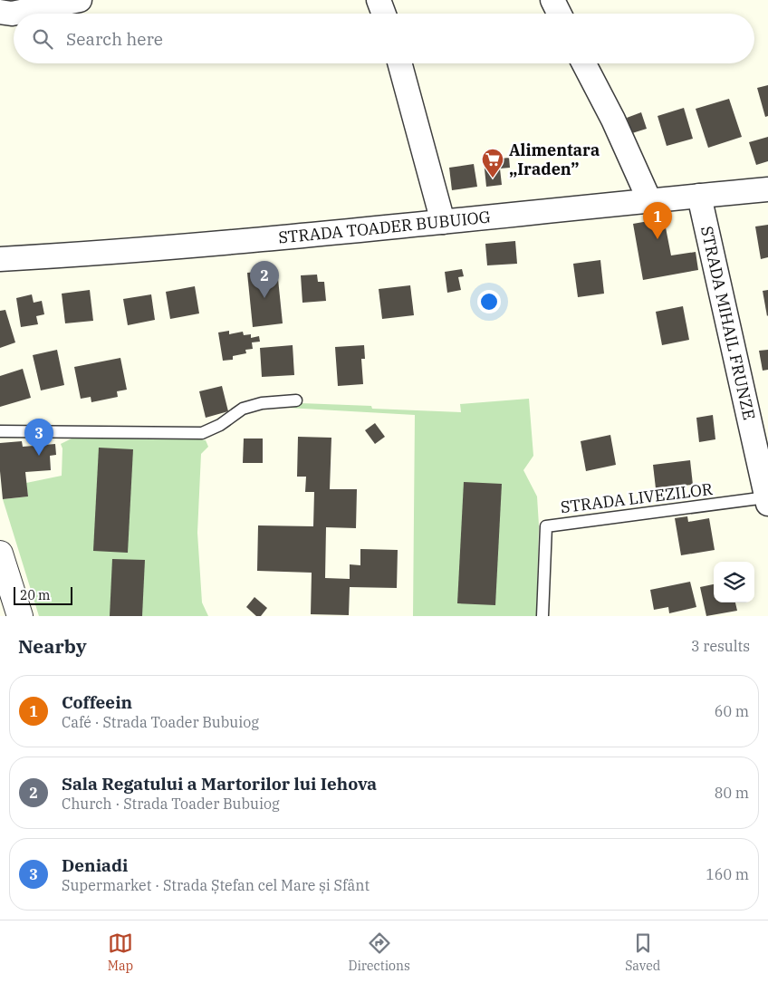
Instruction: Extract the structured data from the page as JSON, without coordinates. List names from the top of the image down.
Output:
{
  "streets": {
    "street": ["STRADA TOADER BUBUIOG", "STRADA MIHAIL FRUNZE"],
    "lane": ["STRADA LIVEZILOR"]
  },
  "crossings": [
    ["STRADA TOADER BUBUIOG", "STRADA MIHAIL FRUNZE"],
    ["STRADA MIHAIL FRUNZE", "STRADA LIVEZILOR"]
  ],
  "places": {
    "supermarket": ["Alimentara „Iraden”"]
  },
  "scale_bar": "20 m",
  "page": {
    "search": "Search here",
    "pins": ["1", "2", "3"],
    "scale": "20 m",
    "heading": ["Nearby", "3 results"],
    "list": [
      {
        "mark": "1",
        "name": "Coffeein",
        "note": "Café · Strada Toader Bubuiog",
        "value": "60 m"
      },
      {
        "mark": "2",
        "name": "Sala Regatului a Martorilor lui Iehova",
        "note": "Church · Strada Toader Bubuiog",
        "value": "80 m"
      },
      {
        "mark": "3",
        "name": "Deniadi",
        "note": "Supermarket · Strada Ștefan cel Mare și Sfânt",
        "value": "160 m"
      }
    ],
    "nav": ["Map", "Directions", "Saved"]
  }
}
